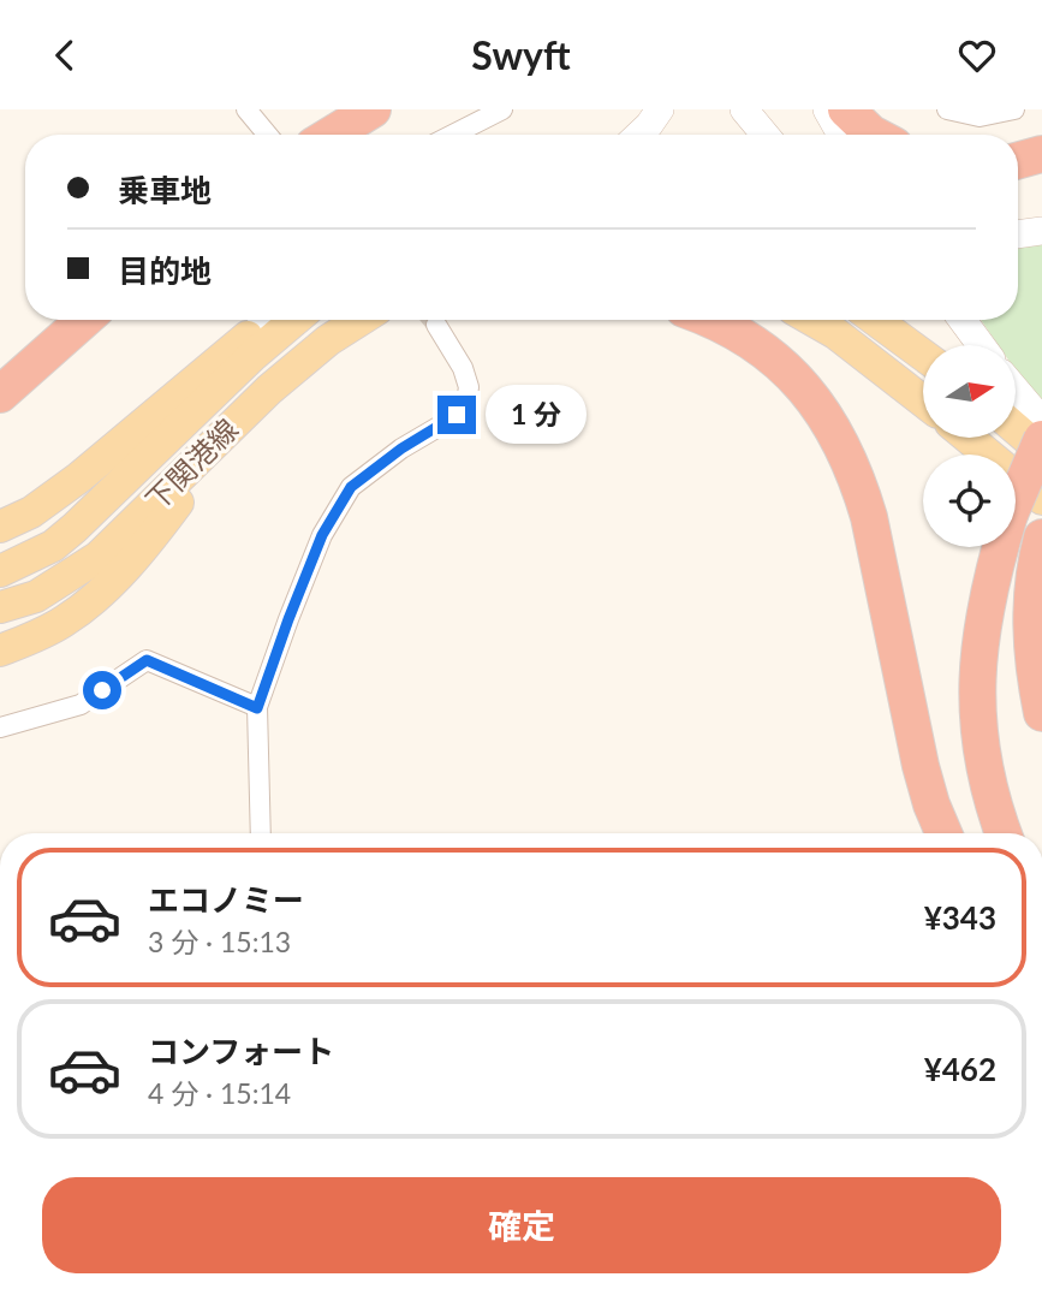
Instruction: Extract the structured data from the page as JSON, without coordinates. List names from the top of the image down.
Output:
{
  "streets": {
    "main road": ["下関港線"]
  },
  "north": "right",
  "page": {
    "header": "Swyft",
    "banner": ["乗車地", "目的地"],
    "bubble": "1 分",
    "list": [
      {
        "name": "エコノミー",
        "note": "3 分 · 15:13",
        "value": "¥343"
      },
      {
        "name": "コンフォート",
        "note": "4 分 · 15:14",
        "value": "¥462"
      }
    ],
    "buttons": "確定"
  }
}
